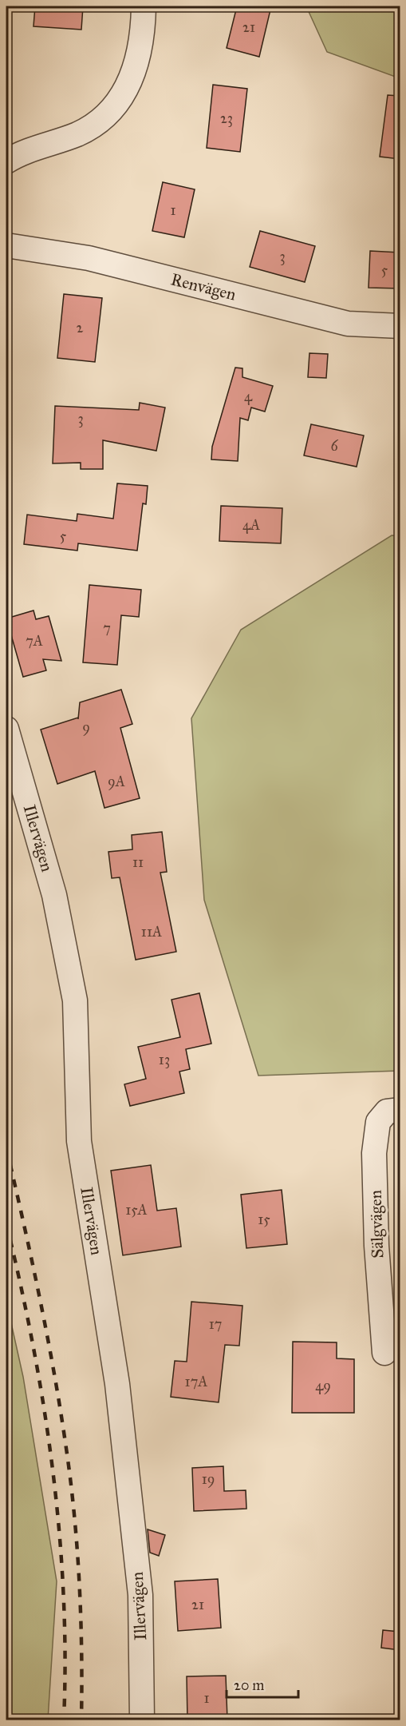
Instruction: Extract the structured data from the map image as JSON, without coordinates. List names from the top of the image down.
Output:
{
  "streets": {
    "street": ["Renvägen", "Illervägen", "Sälgvägen"]
  },
  "house_numbers": [
    "21",
    "23",
    "1",
    "3",
    "5",
    "2",
    "4",
    "3",
    "6",
    "4A",
    "5",
    "7",
    "7A",
    "9",
    "9A",
    "11",
    "11A",
    "13",
    "15A",
    "15",
    "17",
    "17A",
    "49",
    "19",
    "21",
    "1"
  ],
  "scale_bar": "20 m"
}
